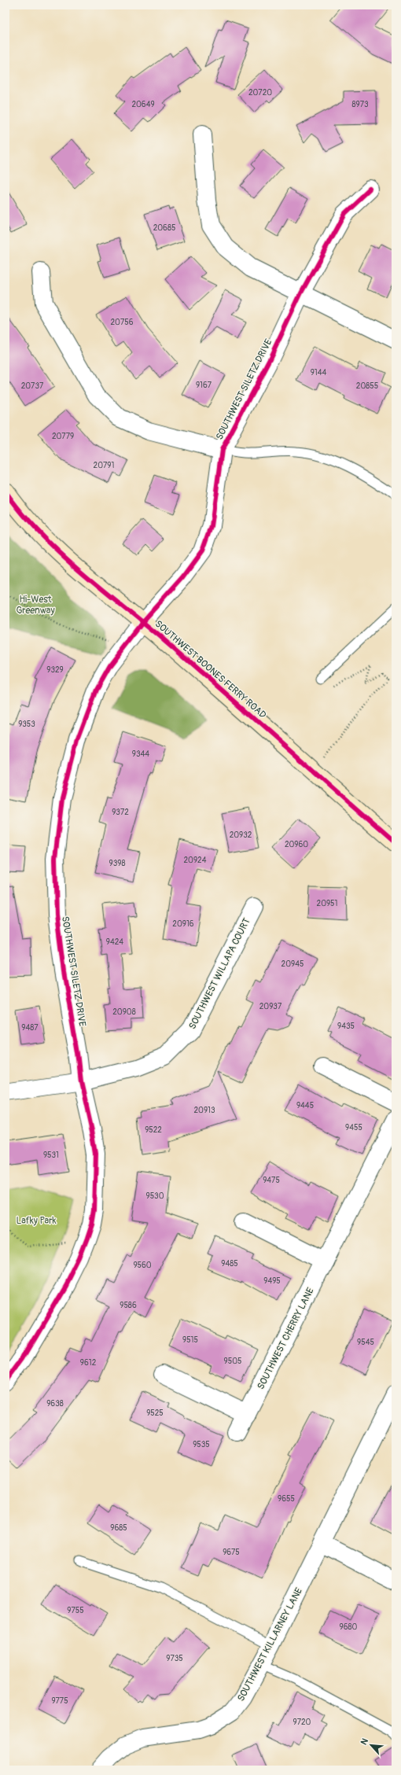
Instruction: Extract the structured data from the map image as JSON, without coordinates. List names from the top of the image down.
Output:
{
  "streets": {
    "main road": ["SOUTHWEST BOONES FERRY ROAD"],
    "street": [
      "SOUTHWEST SILETZ DRIVE",
      "SOUTHWEST WILLAPA COURT",
      "SOUTHWEST CHERRY LANE",
      "SOUTHWEST KILLARNEY LANE"
    ]
  },
  "crossings": [
    ["SOUTHWEST SILETZ DRIVE", "SOUTHWEST BOONES FERRY ROAD"],
    ["SOUTHWEST SILETZ DRIVE", "SOUTHWEST WILLAPA COURT"]
  ],
  "parks": ["Hi-West Greenway", "Lafky Park"],
  "house_numbers": [
    "20720",
    "20649",
    "8973",
    "20685",
    "20756",
    "9144",
    "9167",
    "20737",
    "20855",
    "20779",
    "20791",
    "9329",
    "9353",
    "9344",
    "9372",
    "20932",
    "20960",
    "20924",
    "9398",
    "20951",
    "20916",
    "9424",
    "20945",
    "20937",
    "20908",
    "9435",
    "9487",
    "9445",
    "20913",
    "9455",
    "9522",
    "9531",
    "9475",
    "9530",
    "9485",
    "9560",
    "9495",
    "9586",
    "9515",
    "9545",
    "9505",
    "9612",
    "9638",
    "9525",
    "9535",
    "9655",
    "9685",
    "9675",
    "9755",
    "9680",
    "9735",
    "9775",
    "9720"
  ],
  "north": "top left"
}
